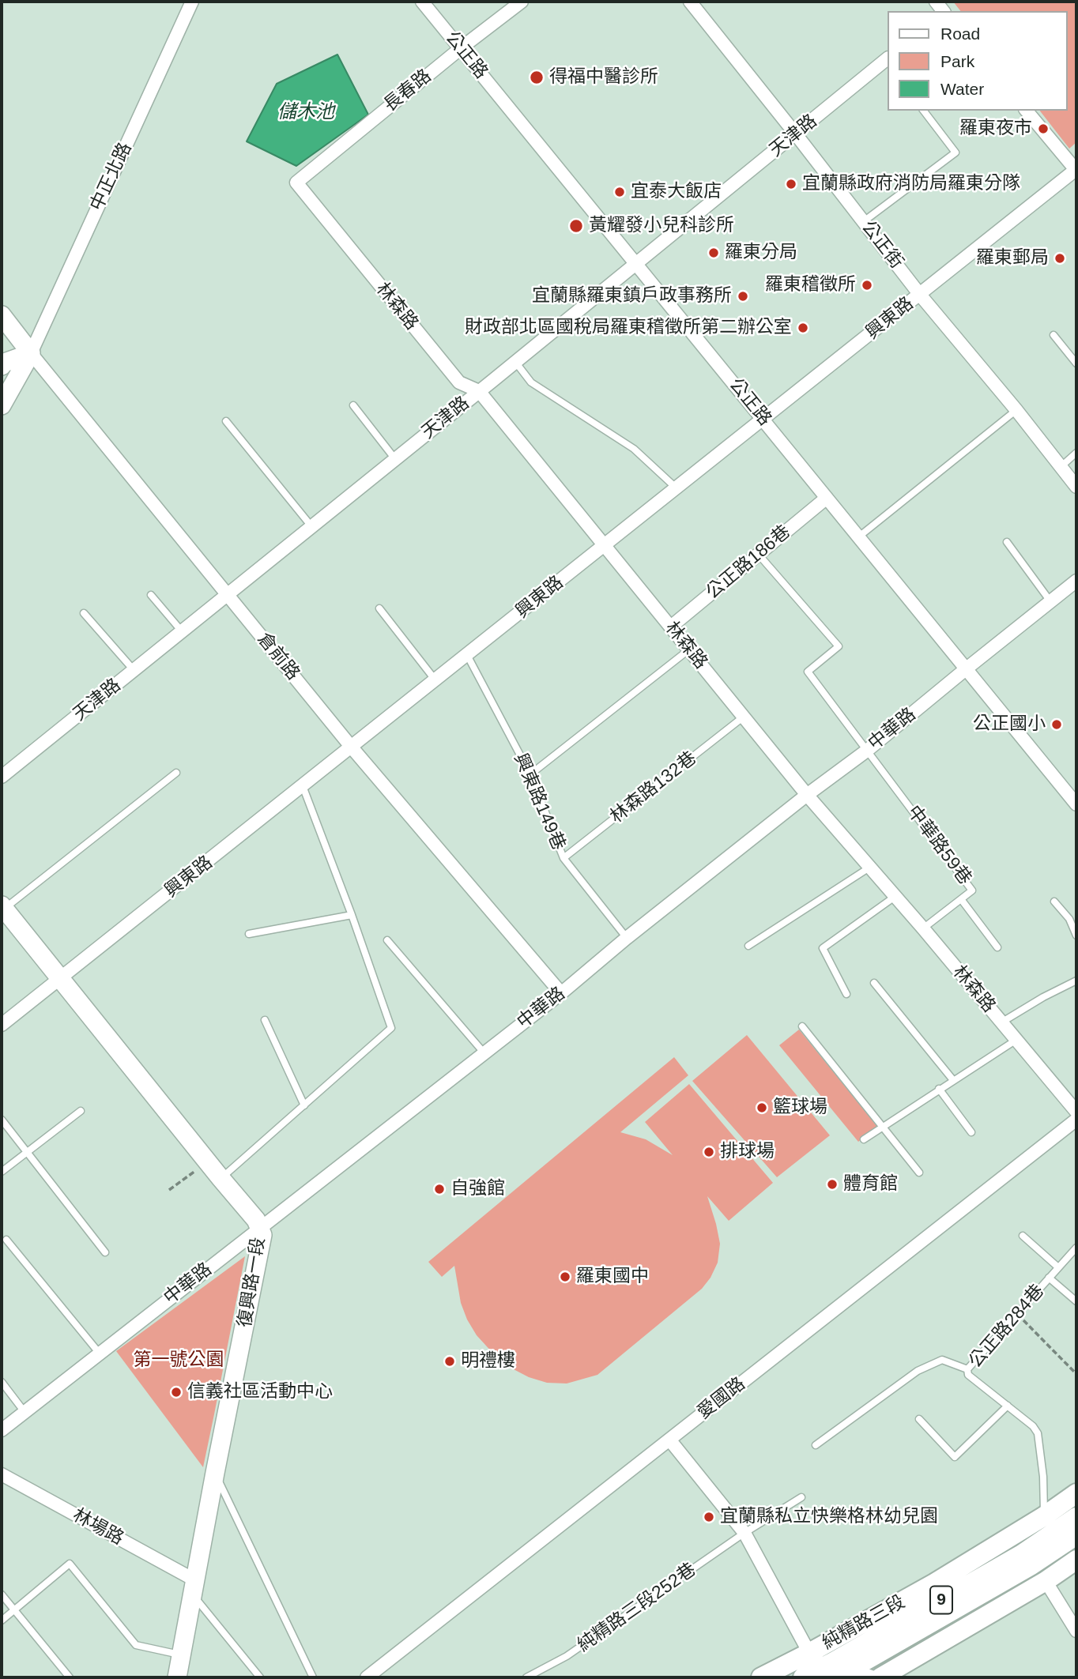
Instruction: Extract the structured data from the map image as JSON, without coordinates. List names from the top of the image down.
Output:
{
  "streets": {
    "main road": [
      "中正北路",
      "倉前路",
      "復興路一段",
      "9",
      "純精路三段"
    ],
    "street": [
      "公正路",
      "長春路",
      "天津路",
      "公正街",
      "林森路",
      "興東路",
      "公正路186巷",
      "中華路",
      "愛國路",
      "林場路"
    ],
    "lane": [
      "林森路132巷",
      "興東路149巷",
      "中華路59巷",
      "公正路284巷",
      "純精路三段252巷"
    ]
  },
  "crossings": [
    ["公正路", "長春路"],
    ["公正路", "天津路"],
    ["公正路", "興東路"],
    ["公正路", "公正路186巷"],
    ["公正路", "中華路"],
    ["長春路", "林森路"],
    ["天津路", "公正街"],
    ["天津路", "林森路"],
    ["天津路", "倉前路"],
    ["中正北路", "倉前路"],
    ["公正街", "興東路"],
    ["林森路", "興東路"],
    ["林森路", "公正路186巷"],
    ["林森路", "中華路"],
    ["林森路", "林森路132巷"],
    ["林森路", "中華路59巷"],
    ["興東路", "倉前路"],
    ["興東路", "興東路149巷"],
    ["興東路", "復興路一段"],
    ["倉前路", "中華路"],
    ["中華路", "興東路149巷"],
    ["中華路", "中華路59巷"],
    ["中華路", "復興路一段"],
    ["林森路132巷", "興東路149巷"],
    ["復興路一段", "林場路"],
    ["公正路284巷", "純精路三段"]
  ],
  "water": ["儲木池"],
  "parks": ["第一號公園"],
  "places": [
    "得福中醫診所",
    "羅東夜市",
    "宜蘭縣政府消防局羅東分隊",
    "宜泰大飯店",
    "黃耀發小兒科診所",
    "羅東分局",
    "羅東郵局",
    "羅東稽徵所",
    "宜蘭縣羅東鎮戶政事務所",
    "財政部北區國稅局羅東稽徵所第二辦公室",
    "公正國小",
    "籃球場",
    "排球場",
    "體育館",
    "自強館",
    "羅東國中",
    "明禮樓",
    "信義社區活動中心",
    "宜蘭縣私立快樂格林幼兒園"
  ],
  "legend": ["Road", "Park", "Water"]
}
